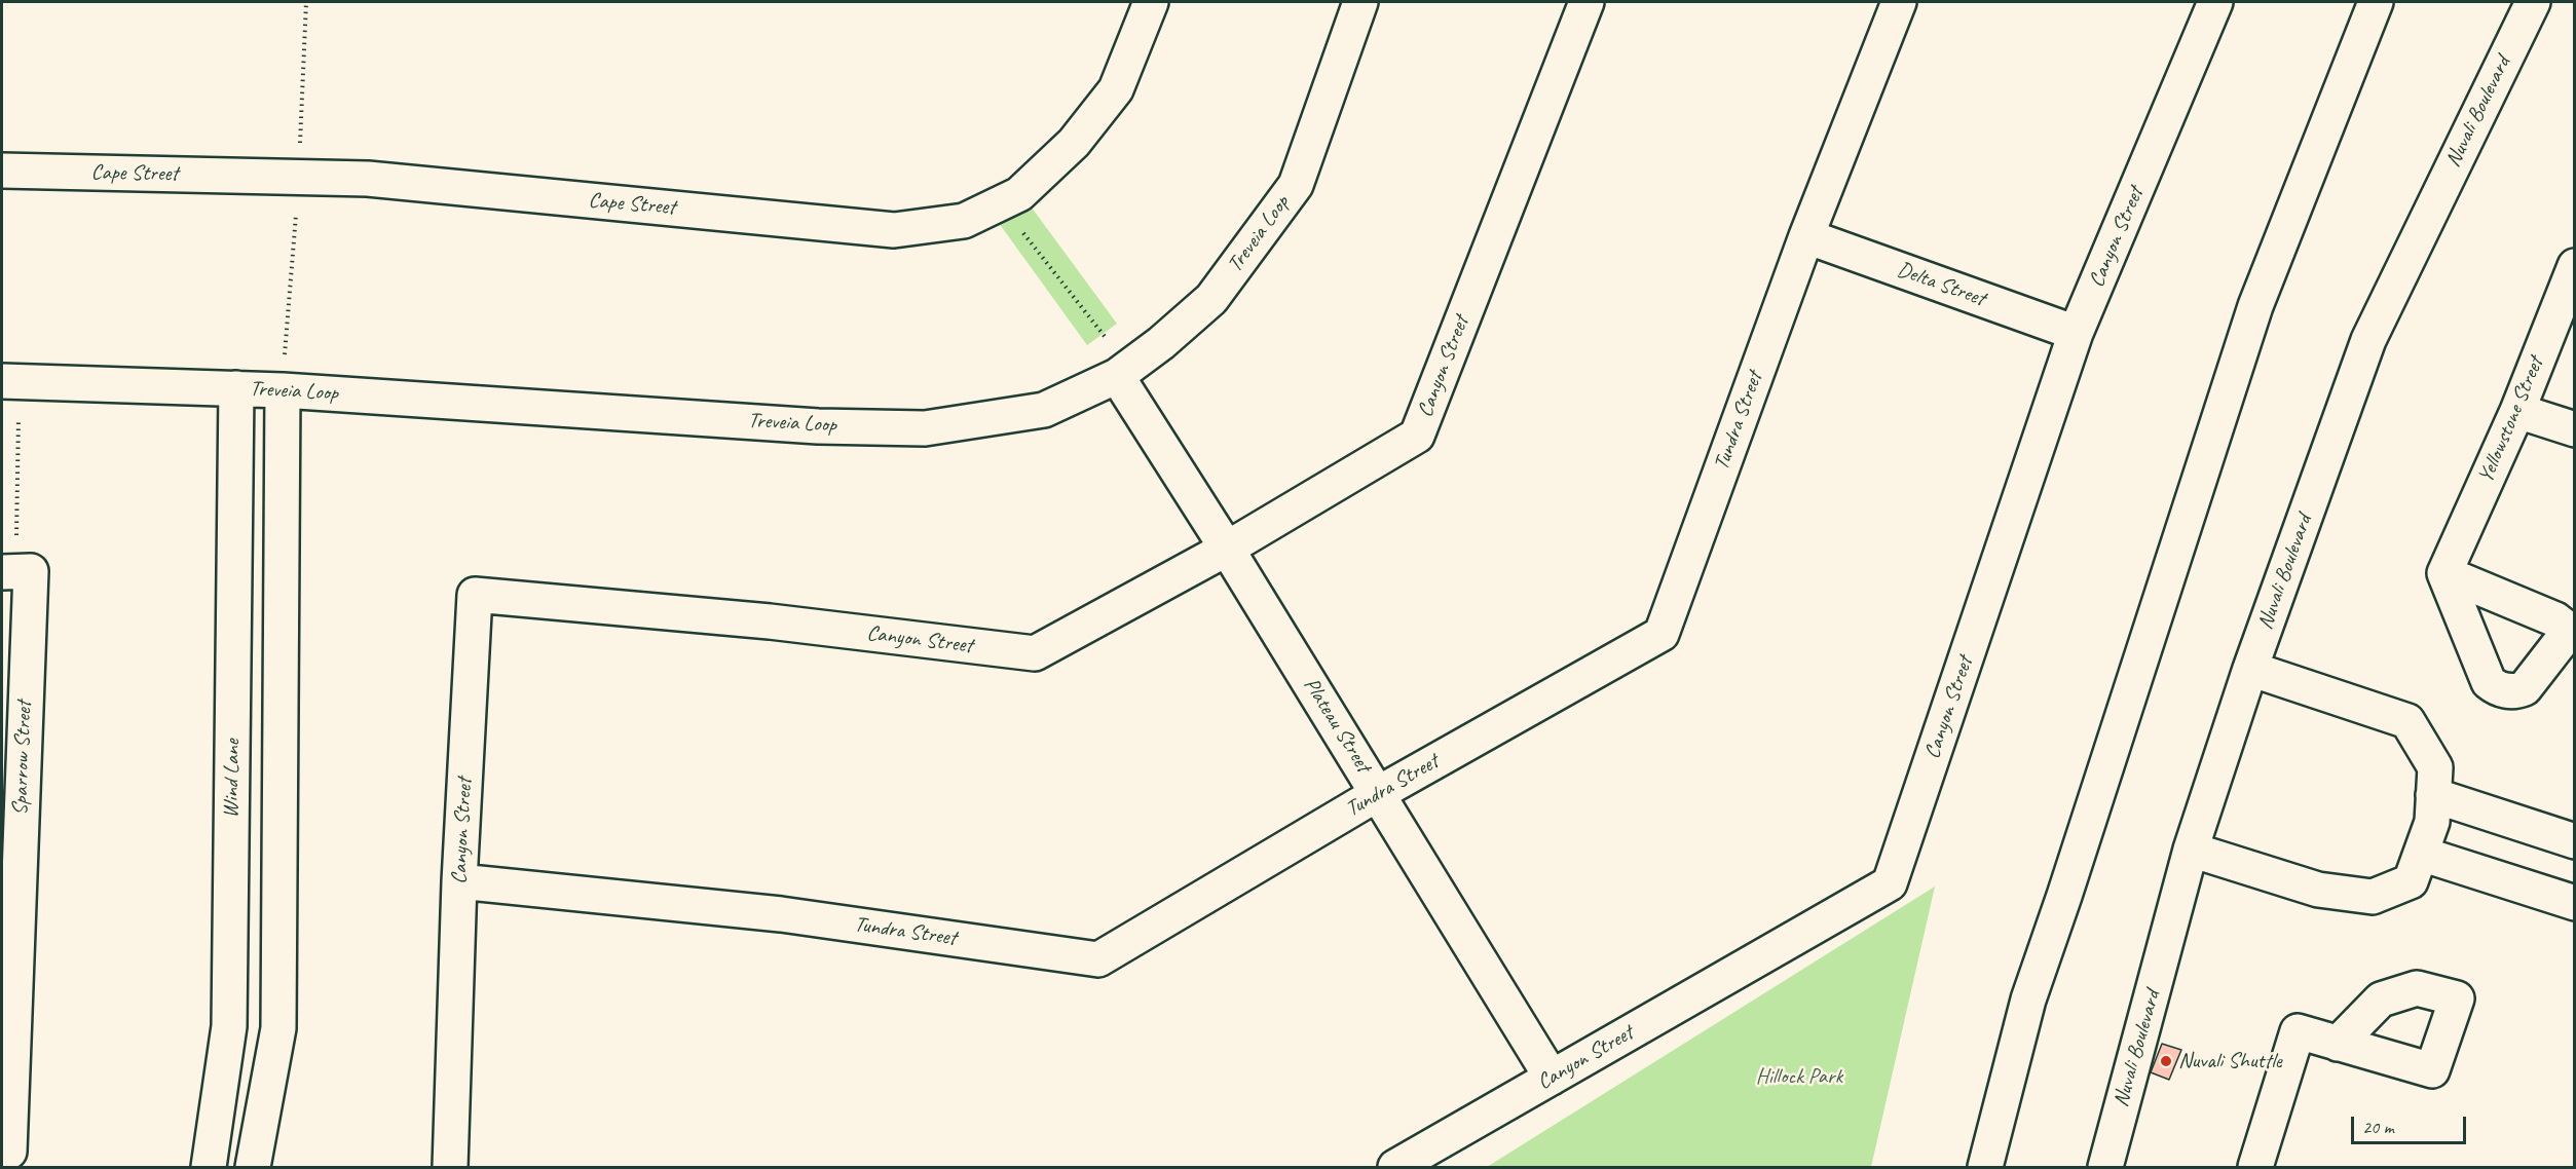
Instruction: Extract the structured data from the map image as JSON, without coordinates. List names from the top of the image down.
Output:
{
  "streets": {
    "street": [
      "Nuvali Boulevard",
      "Cape Street",
      "Treveia Loop",
      "Canyon Street",
      "Delta Street",
      "Yellowstone Street",
      "Tundra Street",
      "Plateau Street",
      "Sparrow Street",
      "Wind Lane"
    ]
  },
  "crossings": [
    ["Treveia Loop", "Plateau Street"],
    ["Treveia Loop", "Wind Lane"],
    ["Canyon Street", "Delta Street"],
    ["Canyon Street", "Tundra Street"],
    ["Canyon Street", "Plateau Street"],
    ["Delta Street", "Tundra Street"],
    ["Tundra Street", "Plateau Street"]
  ],
  "parks": ["Hillock Park"],
  "places": ["Nuvali Shuttle"],
  "scale_bar": "20 m"
}
